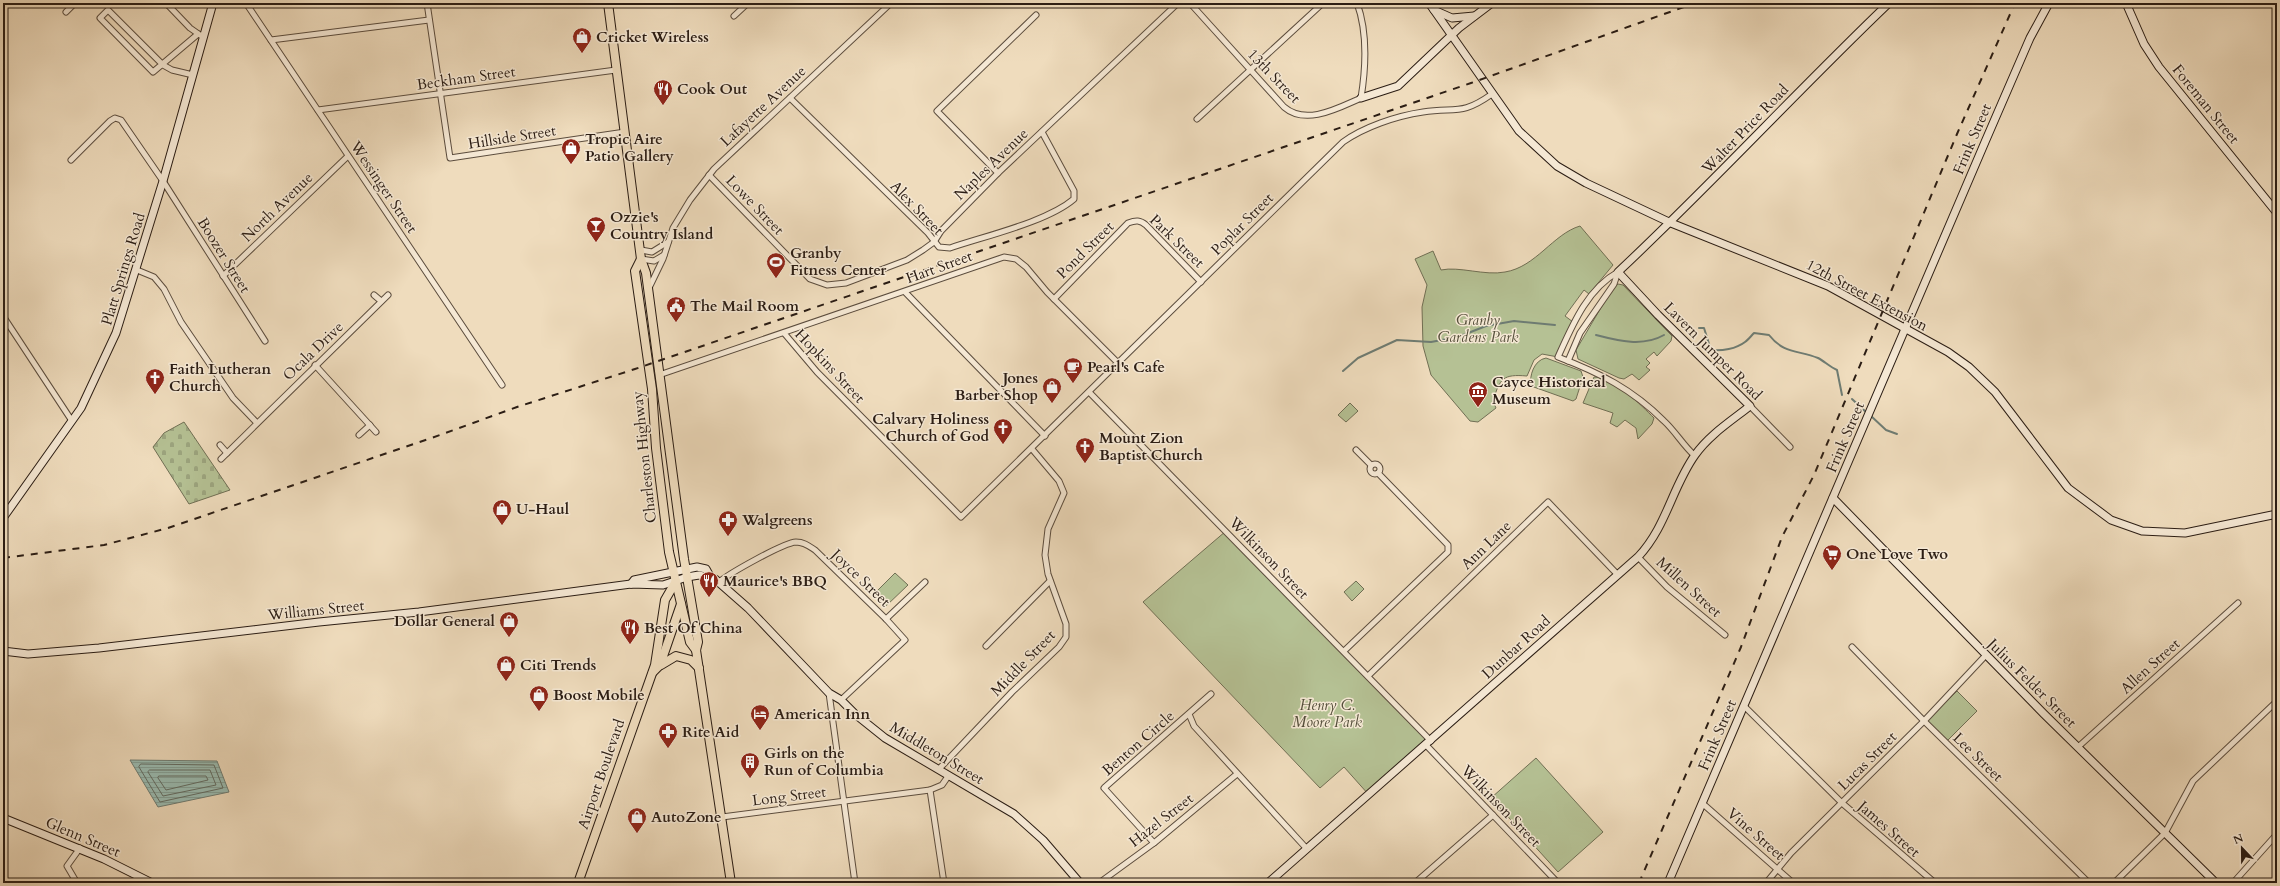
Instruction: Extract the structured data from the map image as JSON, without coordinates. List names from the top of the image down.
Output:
{
  "streets": {
    "main road": ["Charleston Highway", "Airport Boulevard"],
    "street": [
      "13th Street",
      "Beckham Street",
      "Foreman Street",
      "Lafayette Avenue",
      "Walter Price Road",
      "Hillside Street",
      "Frink Street",
      "Naples Avenue",
      "Wessinger Street",
      "Lowe Street",
      "North Avenue",
      "Alex Street",
      "Poplar Street",
      "Park Street",
      "Pond Street",
      "Boozer Street",
      "Hart Street",
      "Platt Springs Road",
      "12th Street Extension",
      "Ocala Drive",
      "Lavern Jumper Road",
      "Hopkins Street",
      "Ann Lane",
      "Wilkinson Street",
      "Joyce Street",
      "Millen Street",
      "Williams Street",
      "Dunbar Road",
      "Middle Street",
      "Allen Street",
      "Julius Felder Street",
      "Benton Circle",
      "Middleton Street",
      "Lee Street",
      "Lucas Street",
      "Long Street",
      "Hazel Street",
      "James Street",
      "Vine Street",
      "Glenn Street"
    ]
  },
  "crossings": [
    ["Beckham Street", "Hillside Street"],
    ["Beckham Street", "Wessinger Street"],
    ["Beckham Street", "Charleston Highway"],
    ["Lafayette Avenue", "Lowe Street"],
    ["Lafayette Avenue", "Alex Street"],
    ["Lafayette Avenue", "Charleston Highway"],
    ["Walter Price Road", "12th Street Extension"],
    ["Walter Price Road", "Lavern Jumper Road"],
    ["Hillside Street", "Charleston Highway"],
    ["Frink Street", "12th Street Extension"],
    ["Frink Street", "Julius Felder Street"],
    ["Frink Street", "James Street"],
    ["Frink Street", "Vine Street"],
    ["Naples Avenue", "Lowe Street"],
    ["Naples Avenue", "Alex Street"],
    ["Wessinger Street", "North Avenue"],
    ["North Avenue", "Boozer Street"],
    ["Poplar Street", "Park Street"],
    ["Poplar Street", "12th Street Extension"],
    ["Poplar Street", "Hopkins Street"],
    ["Poplar Street", "Wilkinson Street"],
    ["Poplar Street", "Middle Street"],
    ["Park Street", "Pond Street"],
    ["Pond Street", "Hart Street"],
    ["Boozer Street", "Platt Springs Road"],
    ["Hart Street", "Hopkins Street"],
    ["Hart Street", "Charleston Highway"],
    ["Lavern Jumper Road", "Dunbar Road"],
    ["Charleston Highway", "Williams Street"],
    ["Charleston Highway", "Middleton Street"],
    ["Charleston Highway", "Airport Boulevard"],
    ["Charleston Highway", "Long Street"],
    ["Ann Lane", "Wilkinson Street"],
    ["Ann Lane", "Dunbar Road"],
    ["Wilkinson Street", "Dunbar Road"],
    ["Joyce Street", "Middleton Street"],
    ["Millen Street", "Dunbar Road"],
    ["Williams Street", "Middleton Street"],
    ["Williams Street", "Airport Boulevard"],
    ["Dunbar Road", "Benton Circle"],
    ["Middle Street", "Middleton Street"],
    ["Allen Street", "Julius Felder Street"],
    ["Julius Felder Street", "Lucas Street"],
    ["Benton Circle", "Hazel Street"],
    ["Middleton Street", "Airport Boulevard"],
    ["Middleton Street", "Long Street"],
    ["Lee Street", "Lucas Street"],
    ["Lucas Street", "James Street"],
    ["Lucas Street", "Vine Street"]
  ],
  "parks": ["Granby Gardens Park", "Henry C. Moore Park"],
  "places": {
    "shop": [
      "Cricket Wireless",
      "Tropic Aire Patio Gallery",
      "Jones Barber Shop",
      "U-Haul",
      "Dollar General",
      "Citi Trends",
      "Boost Mobile",
      "AutoZone"
    ],
    "restaurant": ["Cook Out", "Maurice's BBQ", "Best Of China"],
    "bar": ["Ozzie's Country Island"],
    "sports": ["Granby Fitness Center"],
    "public building": ["The Mail Room"],
    "cafe": ["Pearl's Cafe"],
    "church": ["Faith Lutheran Church", "Calvary Holiness Church of God", "Mount Zion Baptist Church"],
    "museum": ["Cayce Historical Museum"],
    "pharmacy": ["Walgreens", "Rite Aid"],
    "supermarket": ["One Love Two"],
    "hotel": ["American Inn"],
    "building": ["Girls on the Run of Columbia"]
  },
  "north": "top"
}
